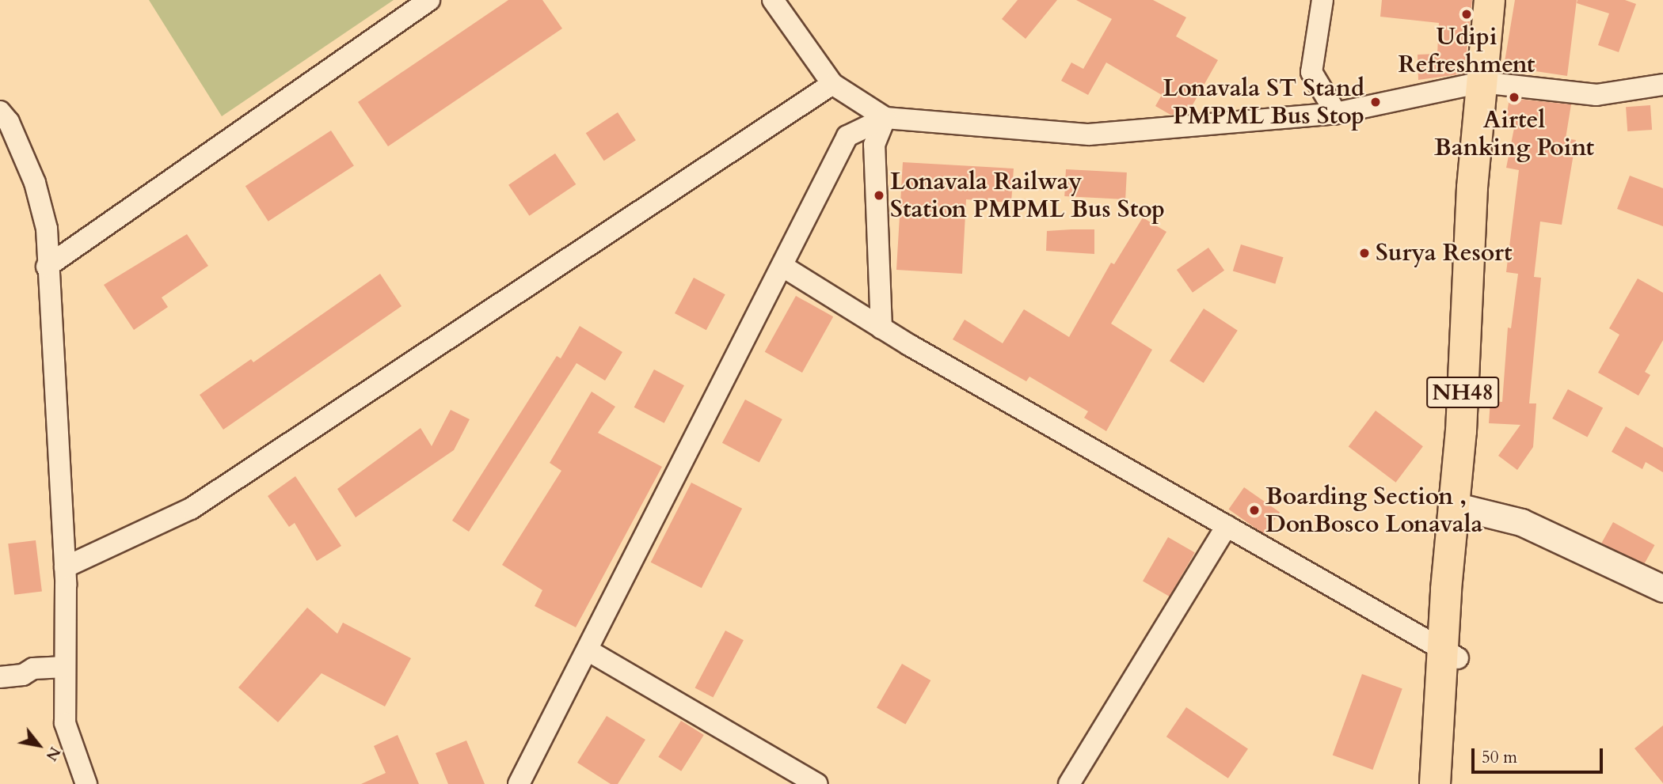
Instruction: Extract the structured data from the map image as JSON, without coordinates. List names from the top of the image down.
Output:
{
  "streets": {
    "highway": ["NH48"]
  },
  "places": [
    "Udipi Refreshment",
    "Airtel Banking Point",
    "Lonavala ST Stand PMPML Bus Stop",
    "Lonavala Railway Station PMPML Bus Stop",
    "Surya Resort",
    "Boarding Section , DonBosco Lonavala"
  ],
  "scale_bar": "50 m",
  "north": "bottom right"
}
